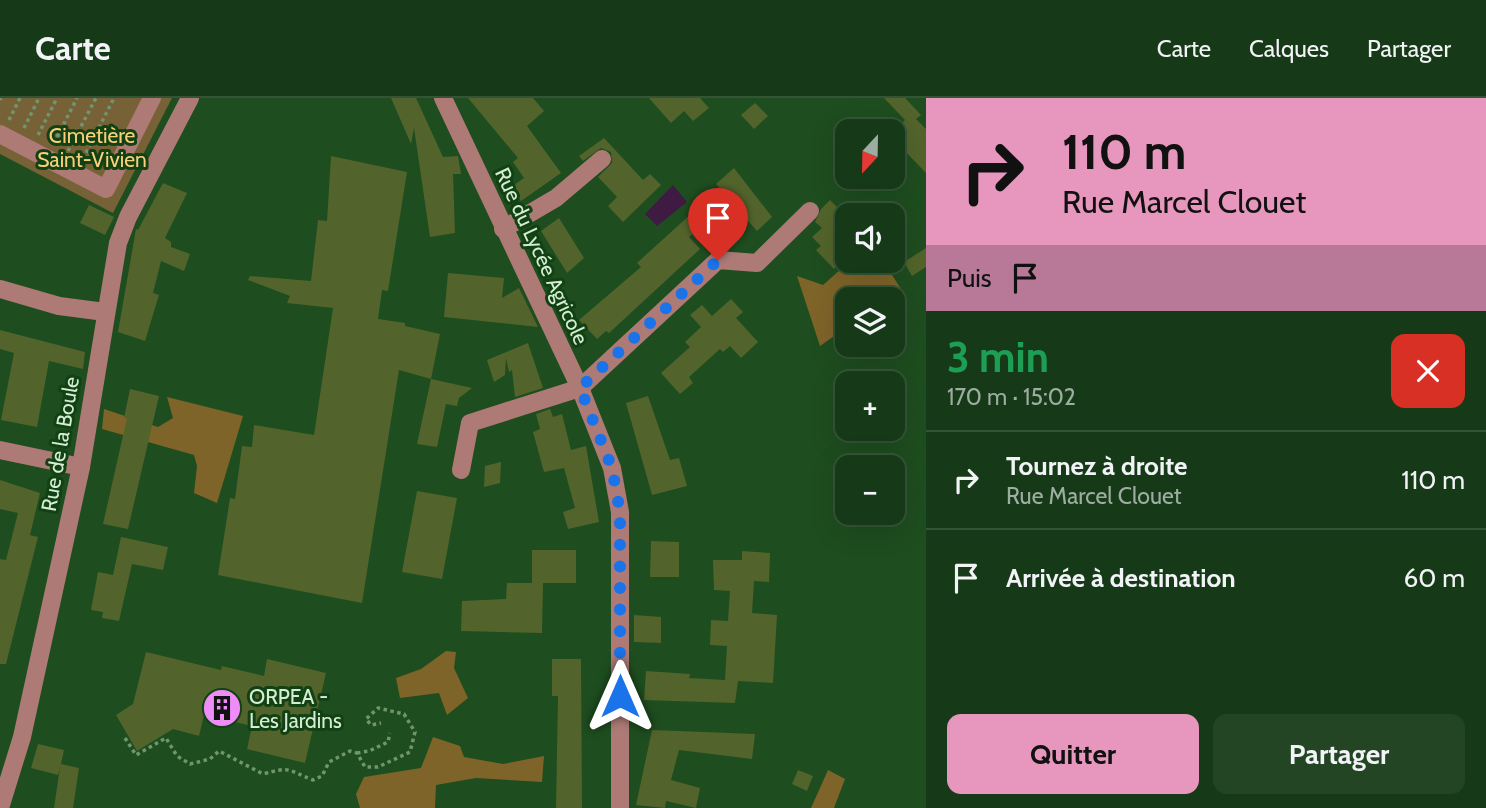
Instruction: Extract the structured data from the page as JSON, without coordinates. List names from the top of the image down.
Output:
{
  "streets": {
    "street": ["Rue du Lycée Agricole", "Rue de la Boule"]
  },
  "parks": ["Cimetière Saint-Vivien"],
  "places": {
    "building": ["ORPEA - Les Jardins"]
  },
  "north": "bottom",
  "page": {
    "header": "Carte",
    "nav": ["Carte", "Calques", "Partager"],
    "turn": ["110 m", "Rue Marcel Clouet"],
    "map_buttons": ["+", "−"],
    "then": "Puis",
    "heading": ["3 min", "170 m · 15:02"],
    "list": [
      {
        "name": "Tournez à droite",
        "note": "Rue Marcel Clouet",
        "value": "110 m"
      },
      {
        "name": "Arrivée à destination",
        "value": "60 m"
      }
    ],
    "buttons": ["Quitter", "Partager"]
  }
}
